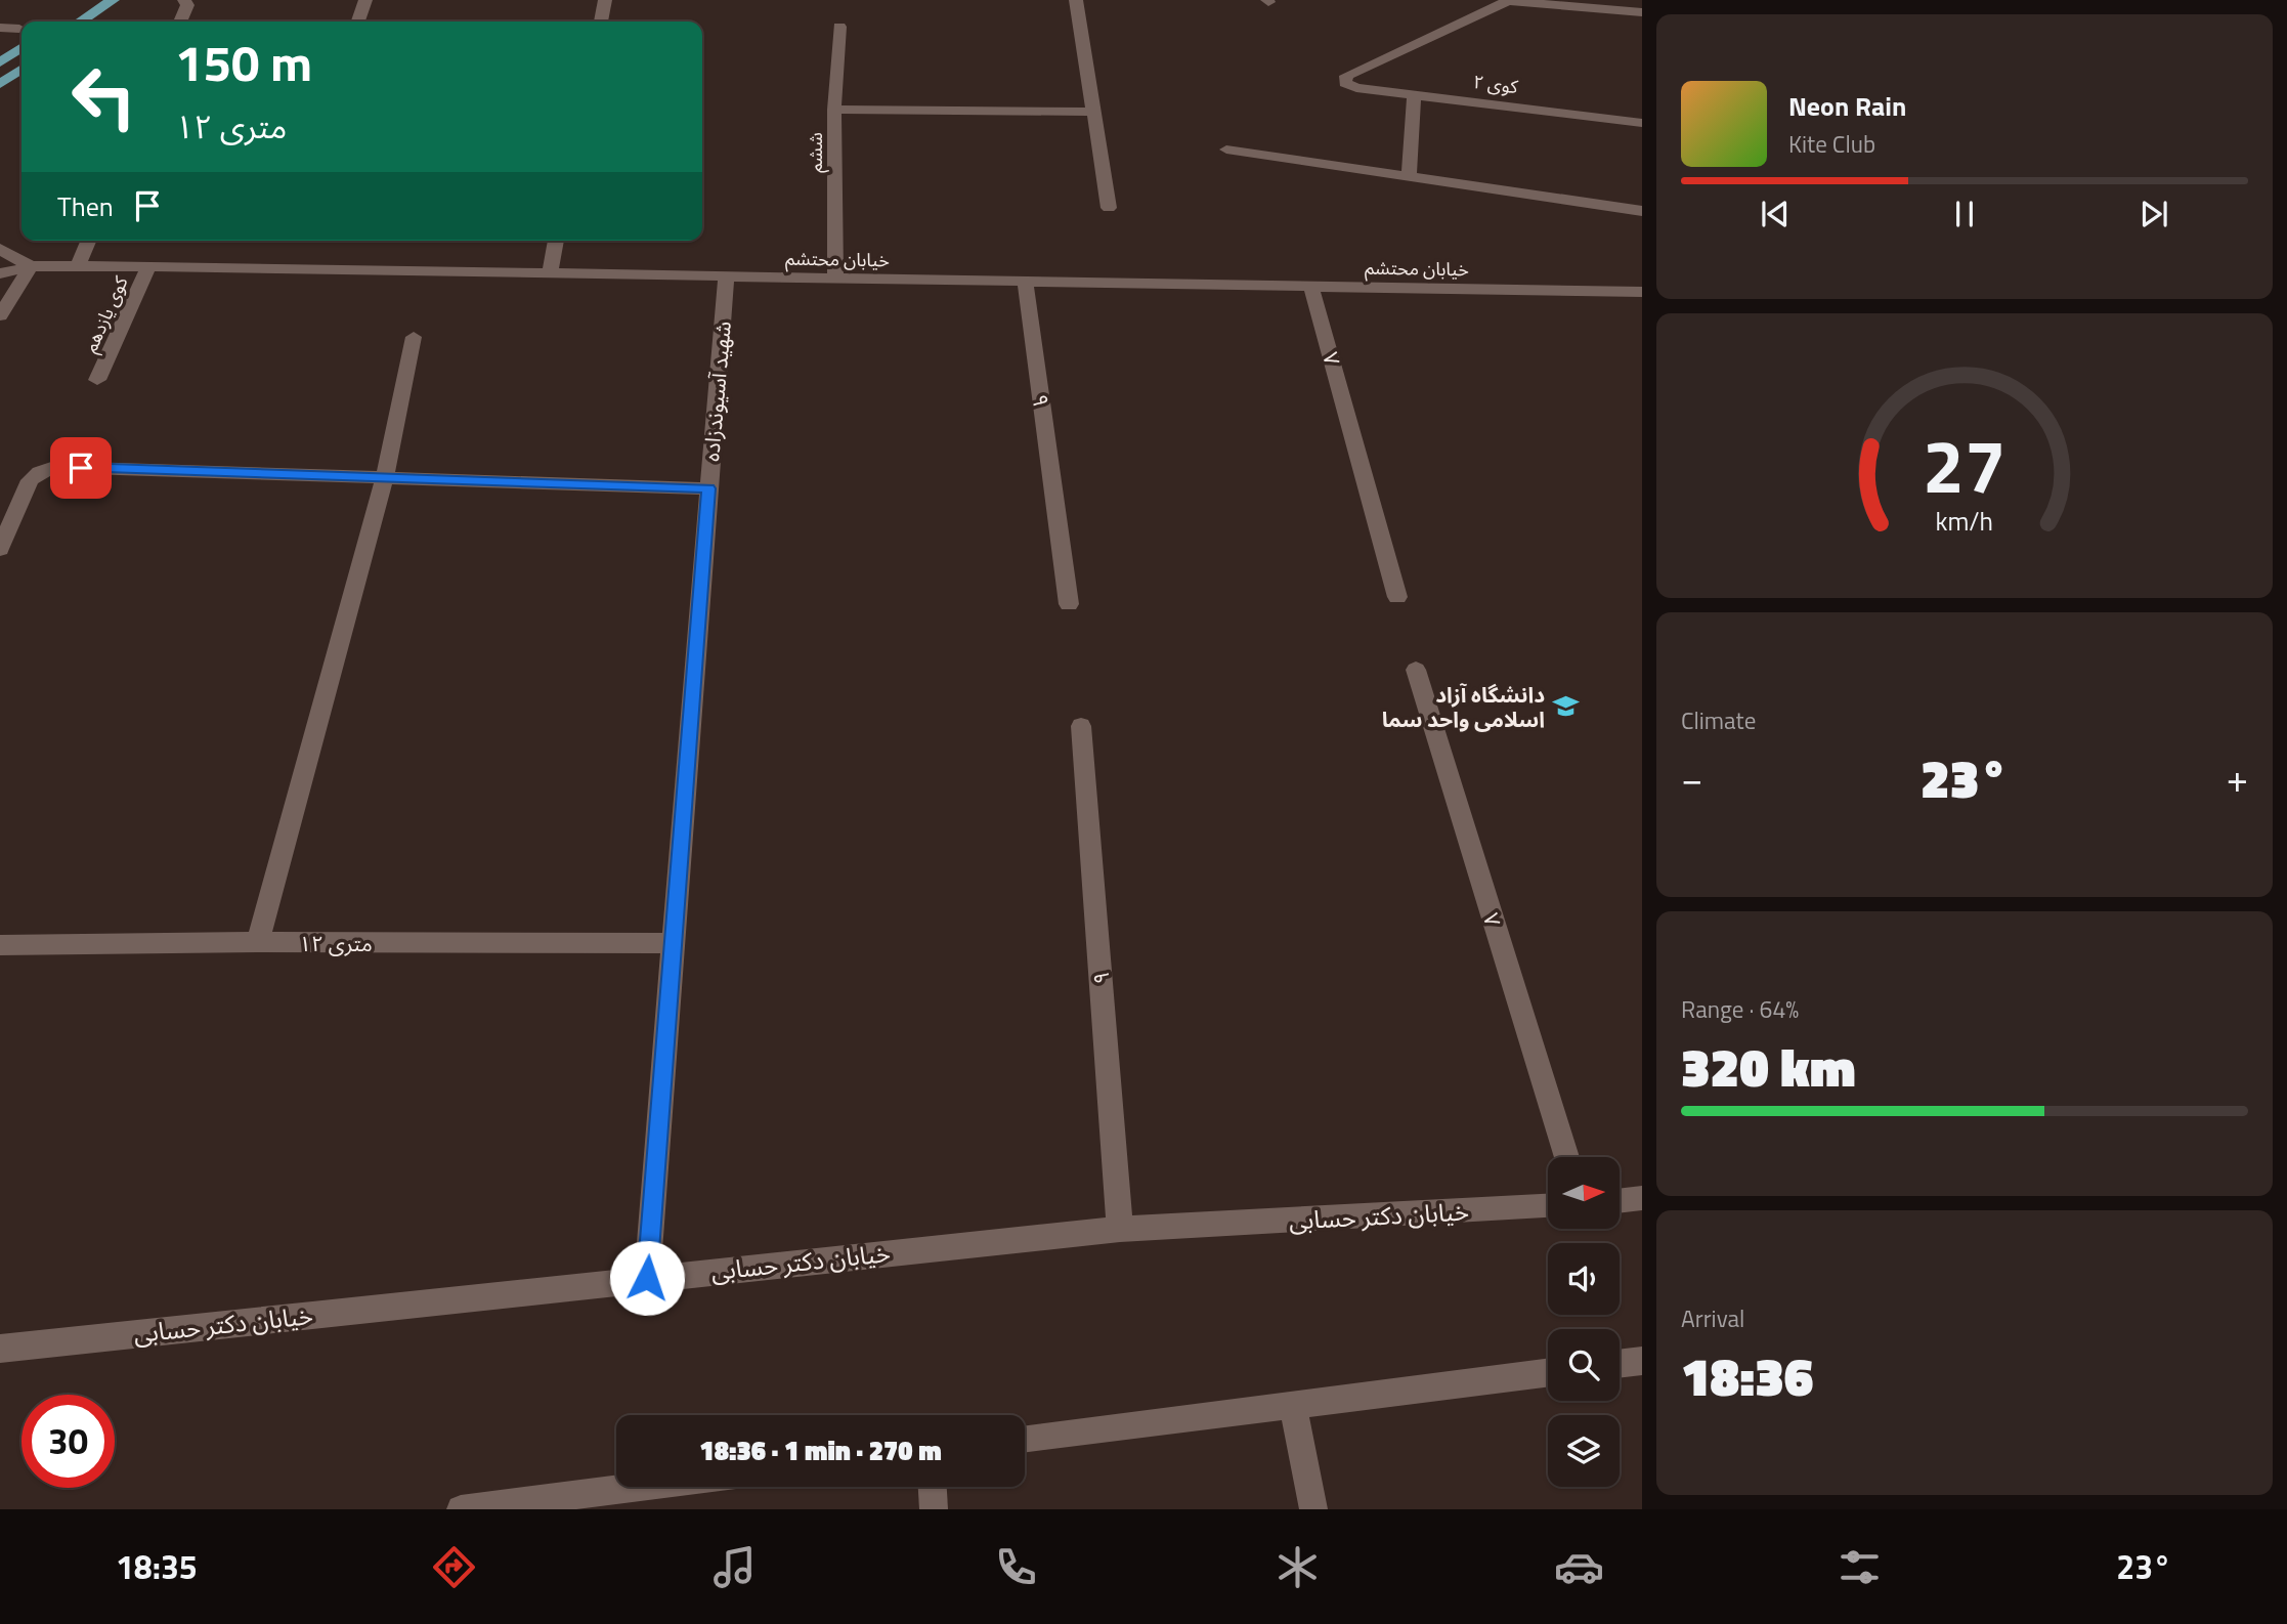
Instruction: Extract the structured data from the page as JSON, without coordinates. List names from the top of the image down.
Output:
{
  "streets": {
    "street": [
      "کوی ۲",
      "ششم",
      "خیابان محتشم",
      "کوی یازدهم",
      "۷",
      "شهید آسیوندزاده",
      "۹",
      "۱۲ متری",
      "خیابان دکتر حسابی"
    ]
  },
  "crossings": [
    ["ششم", "خیابان محتشم"],
    ["خیابان محتشم", "کوی یازدهم"],
    ["خیابان محتشم", "۷"],
    ["خیابان محتشم", "شهید آسیوندزاده"],
    ["خیابان محتشم", "۹"],
    ["شهید آسیوندزاده", "۱۲ متری"],
    ["شهید آسیوندزاده", "خیابان دکتر حسابی"],
    ["۹", "خیابان دکتر حسابی"]
  ],
  "places": {
    "school or university": ["دانشگاه آزاد اسلامی واحد سما"]
  },
  "north": "right",
  "page": {
    "turn": ["150 m", "۱۲ متری"],
    "song": ["Neon Rain", "Kite Club"],
    "then": "Then",
    "tile": [
      "Climate",
      ["Range · 64%", "320 km"],
      ["Arrival", "18:36"]
    ],
    "heat": ["−", "23°", "+"],
    "limit": "30",
    "trip": "18:36 · 1 min · 270 m",
    "tabs": ["18:35", "23°"],
    "gauge": ["27", "km/h"]
  }
}
